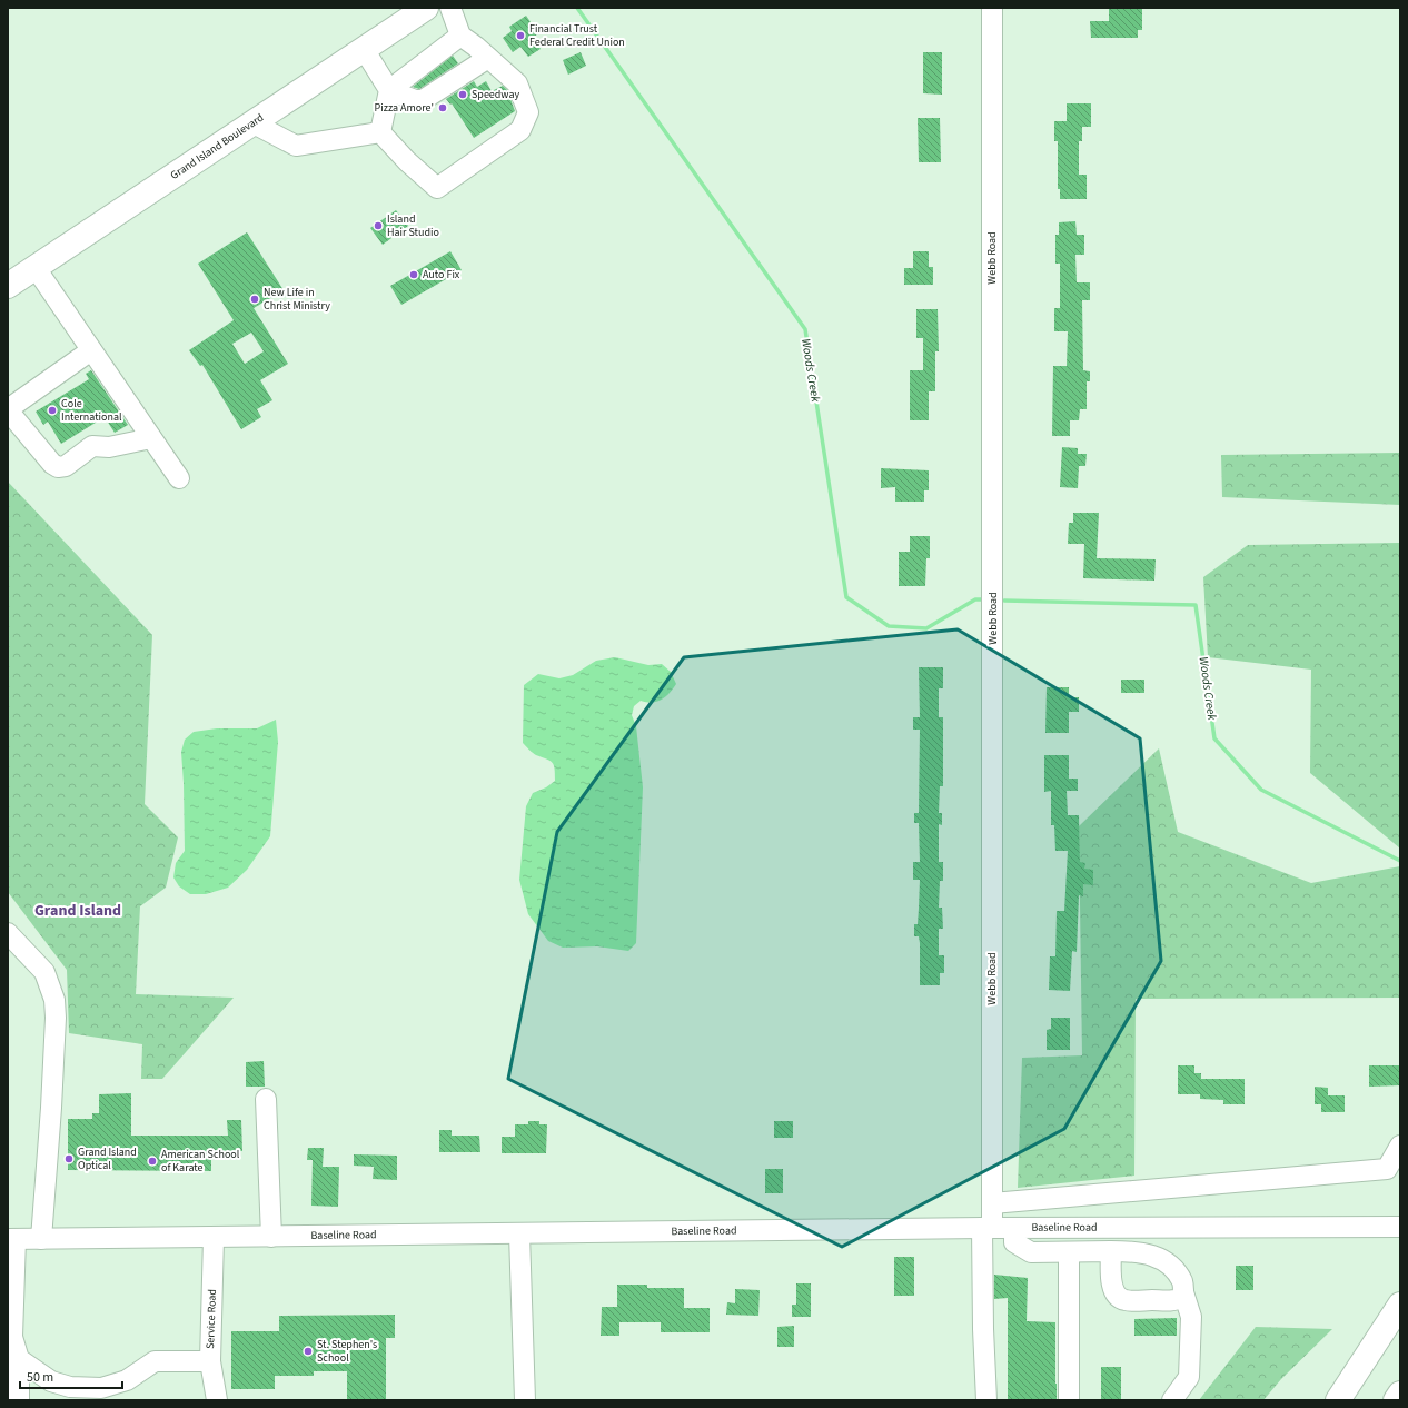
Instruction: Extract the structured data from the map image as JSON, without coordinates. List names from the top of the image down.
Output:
{
  "streets": {
    "main road": ["Grand Island Boulevard"],
    "street": ["Webb Road", "Baseline Road", "Service Road"]
  },
  "crossings": [
    ["Webb Road", "Baseline Road"],
    ["Baseline Road", "Service Road"]
  ],
  "districts": ["Grand Island"],
  "water": ["Woods Creek"],
  "places": [
    "Financial Trust Federal Credit Union",
    "Speedway",
    "Pizza Amore'",
    "Island Hair Studio",
    "Auto Fix",
    "New Life in Christ Ministry",
    "Cole International",
    "Grand Island Optical",
    "American School of Karate",
    "St. Stephen's School"
  ],
  "scale_bar": "50 m"
}
